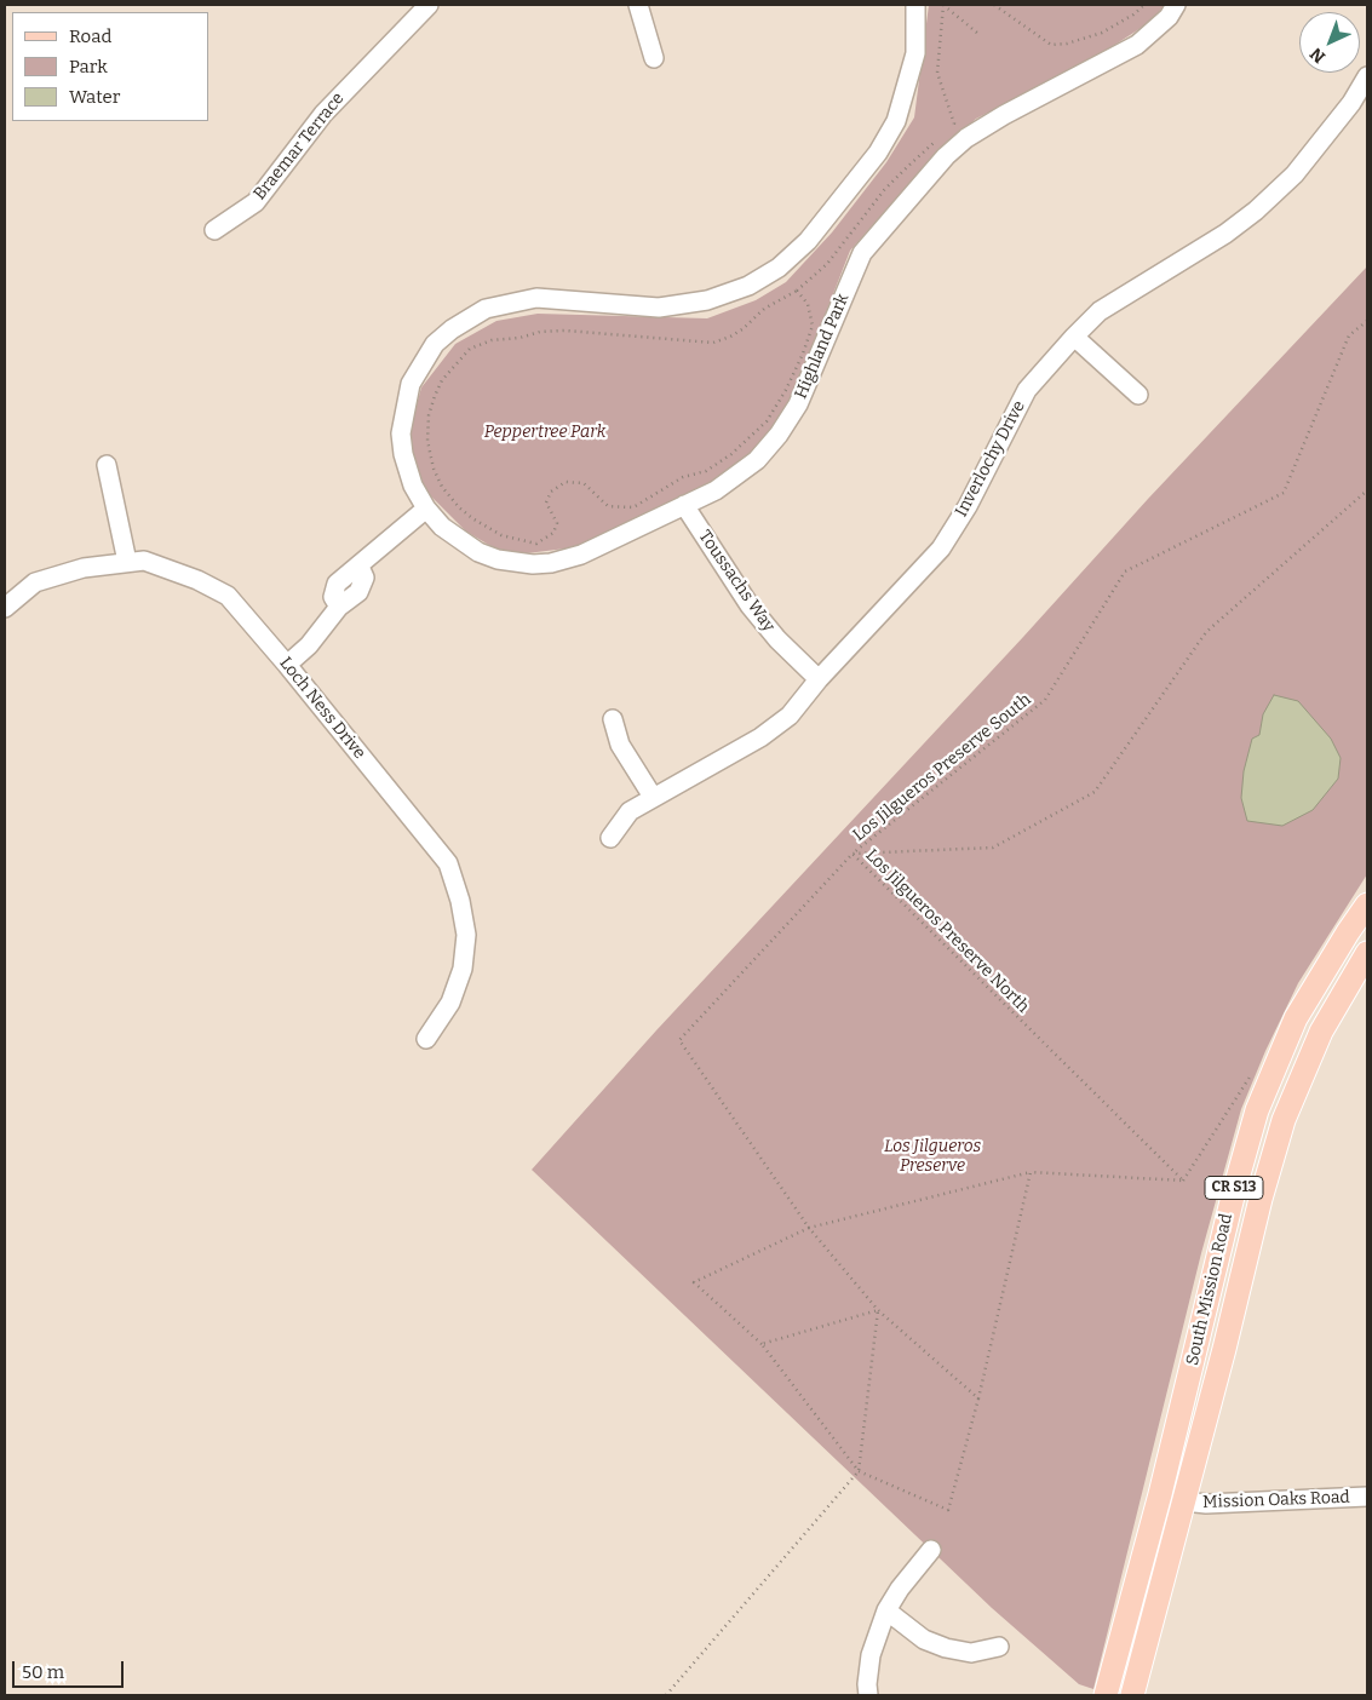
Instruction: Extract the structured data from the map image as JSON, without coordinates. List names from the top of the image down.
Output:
{
  "streets": {
    "main road": ["CR S13", "South Mission Road"],
    "street": [
      "Braemar Terrace",
      "Highland Park",
      "Inverlochy Drive",
      "Toussachs Way",
      "Loch Ness Drive",
      "Mission Oaks Road"
    ],
    "path": ["Los Jilgueros Preserve South", "Los Jilgueros Preserve North"]
  },
  "crossings": [
    ["Highland Park", "Toussachs Way"],
    ["Inverlochy Drive", "Toussachs Way"],
    ["Los Jilgueros Preserve South", "Los Jilgueros Preserve North"],
    ["South Mission Road", "Mission Oaks Road"]
  ],
  "parks": ["Peppertree Park", "Los Jilgueros Preserve"],
  "legend": ["Road", "Park", "Water"],
  "scale_bar": "50 m",
  "north": "bottom left"
}
